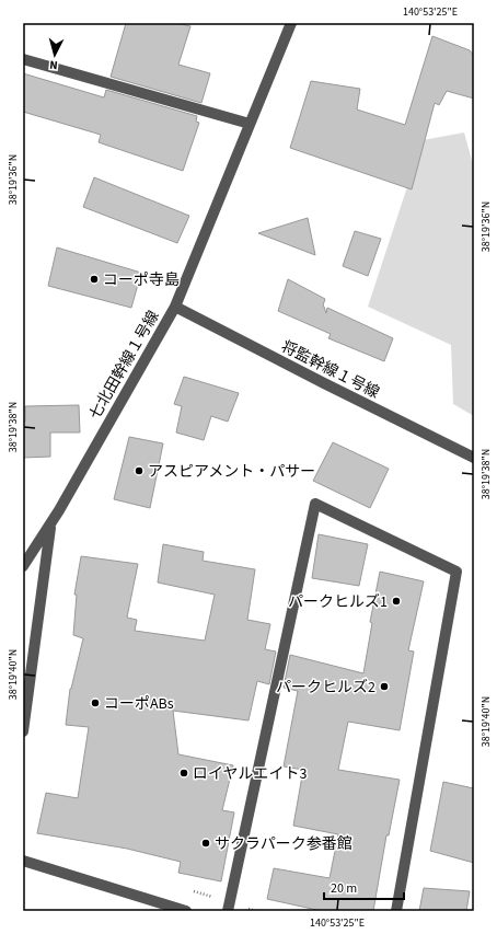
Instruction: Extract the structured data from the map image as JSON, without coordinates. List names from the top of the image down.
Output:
{
  "streets": {
    "street": ["七北田幹線１号線", "将監幹線１号線"]
  },
  "crossings": [
    ["七北田幹線１号線", "将監幹線１号線"]
  ],
  "places": [
    "コーポ寺島",
    "アスピアメント・パサー",
    "パークヒルズ1",
    "パークヒルズ2",
    "コーポABs",
    "ロイヤルエイト3",
    "サクラパーク参番館"
  ],
  "scale_bar": "20 m",
  "north": "bottom",
  "coordinates": [
    "140°53'25\"E",
    "38°19'36\"N",
    "38°19'38\"N",
    "38°19'40\"N"
  ]
}
